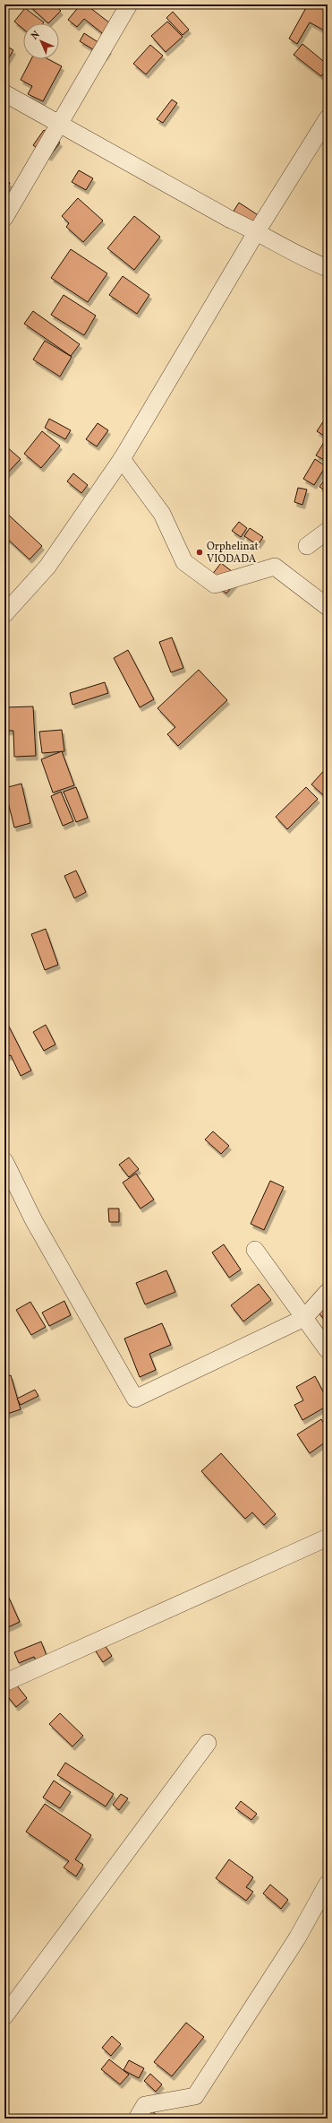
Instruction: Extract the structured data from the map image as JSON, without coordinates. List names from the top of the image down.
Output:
{
  "places": ["Orphelinat VIODADA"],
  "north": "top left"
}
